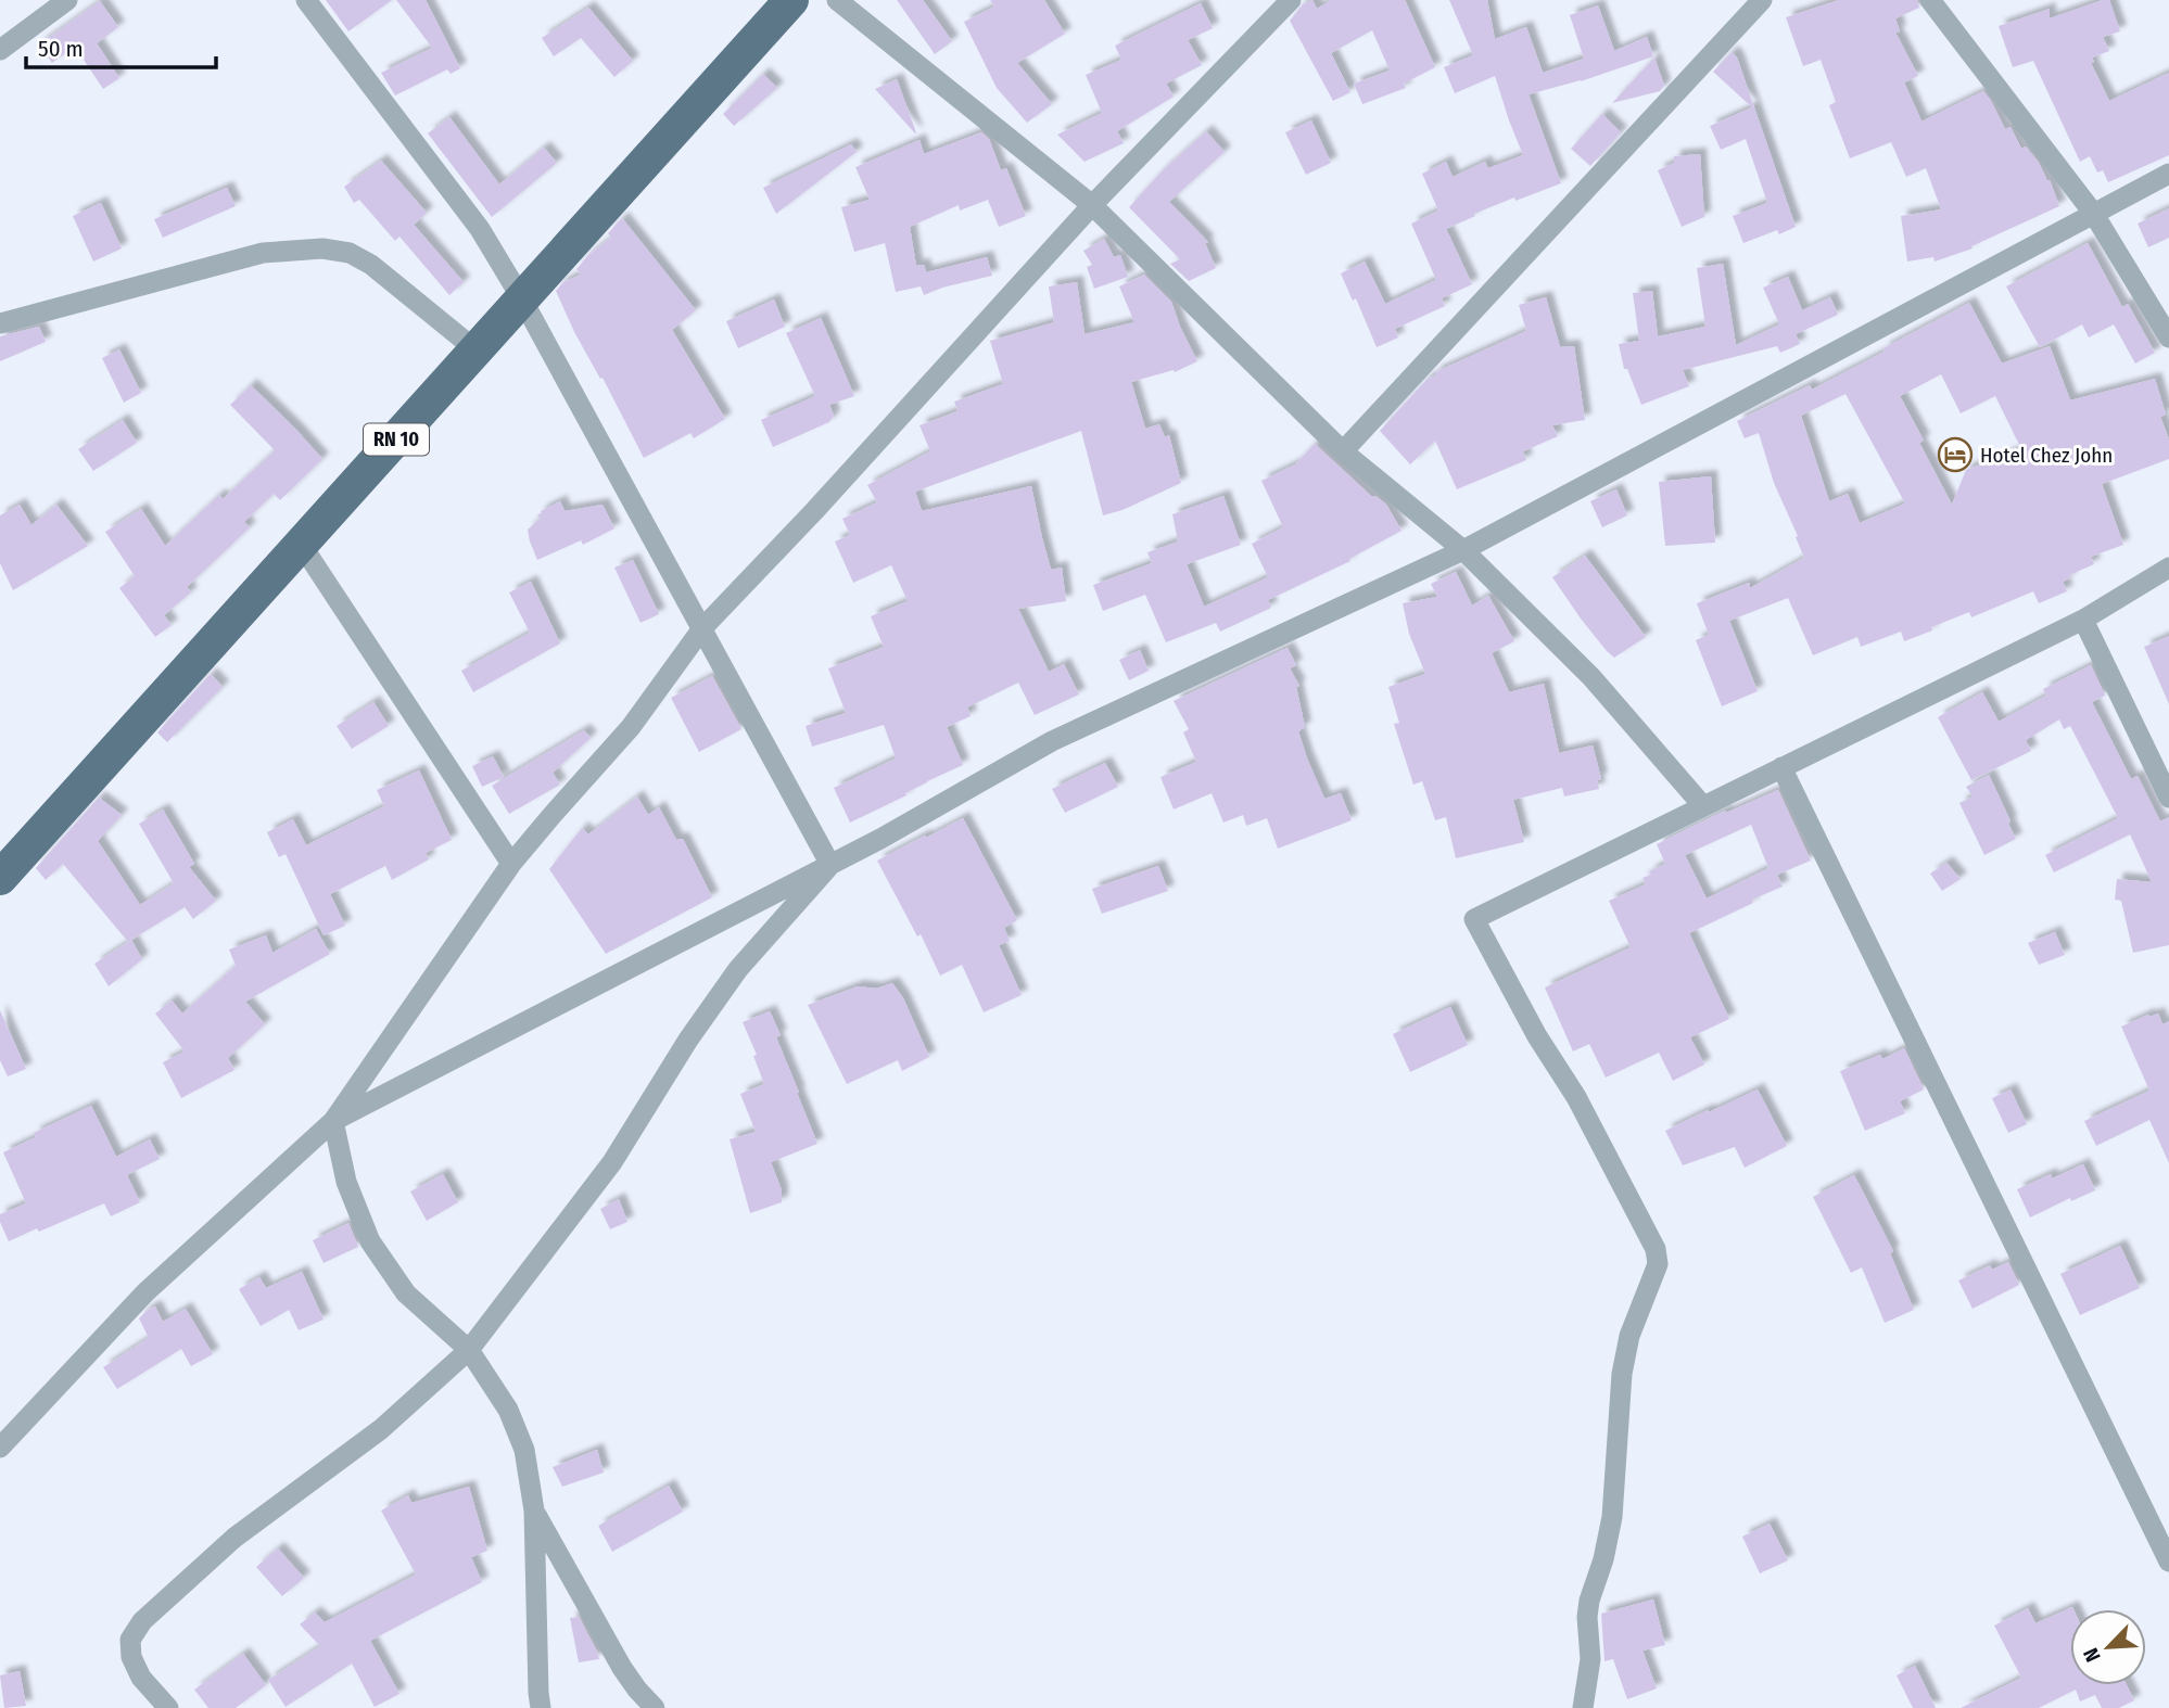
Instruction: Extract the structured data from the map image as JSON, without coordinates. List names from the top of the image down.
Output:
{
  "streets": {
    "main road": ["RN 10"]
  },
  "places": {
    "hotel": ["Hotel Chez John"]
  },
  "scale_bar": "50 m",
  "north": "bottom left"
}
